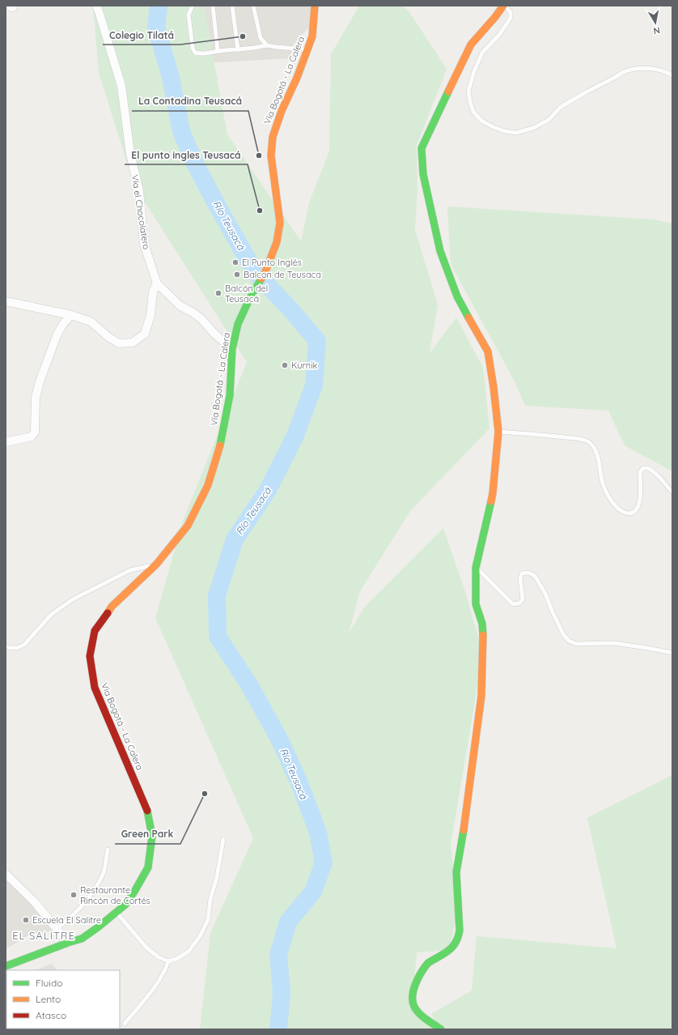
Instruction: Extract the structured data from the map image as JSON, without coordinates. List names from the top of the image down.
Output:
{
  "streets": {
    "main road": ["Vía Bogotá - La Calera"],
    "street": ["Vía el Chocolatero"]
  },
  "crossings": [
    ["Vía Bogotá - La Calera", "Vía el Chocolatero"]
  ],
  "districts": ["EL SALITRE"],
  "water": ["Río Teusacá"],
  "places": [
    "Colegio Tilatá",
    "La Contadina Teusacá",
    "El punto ingles Teusacá",
    "El Punto Inglés",
    "Balcon de Teusaca",
    "Balcón del Teusacá",
    "Kurnik",
    "Green Park",
    "Restaurante Rincón de Cortés",
    "Escuela El Salitre"
  ],
  "legend": ["Fluido", "Lento", "Atasco"],
  "north": "bottom"
}
